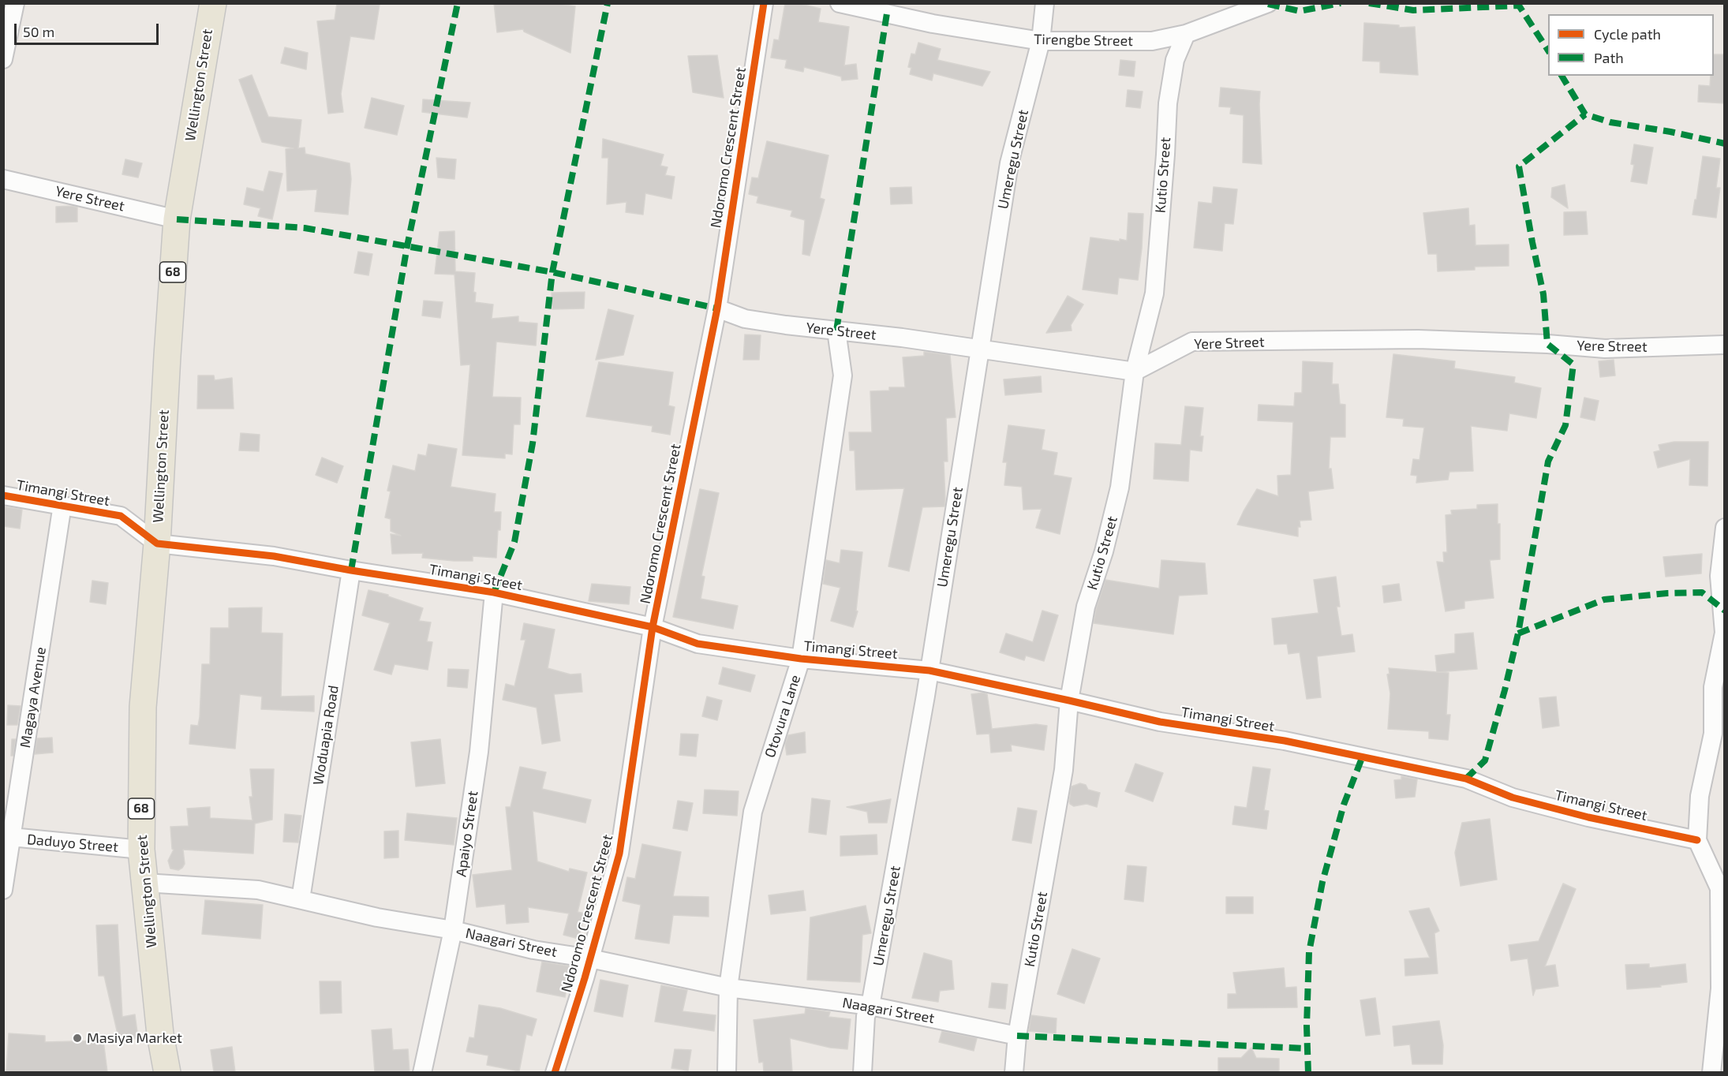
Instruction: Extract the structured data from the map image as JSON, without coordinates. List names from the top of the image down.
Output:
{
  "streets": {
    "main road": ["Wellington Street", "68"],
    "street": [
      "Tirengbe Street",
      "Ndoromo Crescent Street",
      "Umeregu Street",
      "Kutio Street",
      "Yere Street",
      "Timangi Street",
      "Magaya Avenue",
      "Otovura Lane",
      "Woduapia Road",
      "Apaiyo Street",
      "Daduyo Street",
      "Naagari Street"
    ]
  },
  "crossings": [
    ["Tirengbe Street", "Umeregu Street"],
    ["Tirengbe Street", "Kutio Street"],
    ["Wellington Street", "Yere Street"],
    ["Wellington Street", "Timangi Street"],
    ["Wellington Street", "Daduyo Street"],
    ["Wellington Street", "Naagari Street"],
    ["Ndoromo Crescent Street", "Yere Street"],
    ["Ndoromo Crescent Street", "Timangi Street"],
    ["Ndoromo Crescent Street", "Naagari Street"],
    ["Umeregu Street", "Yere Street"],
    ["Umeregu Street", "Timangi Street"],
    ["Umeregu Street", "Naagari Street"],
    ["Kutio Street", "Yere Street"],
    ["Kutio Street", "Timangi Street"],
    ["Kutio Street", "Naagari Street"],
    ["Yere Street", "Otovura Lane"],
    ["Timangi Street", "Magaya Avenue"],
    ["Timangi Street", "Otovura Lane"],
    ["Timangi Street", "Woduapia Road"],
    ["Timangi Street", "Apaiyo Street"],
    ["Magaya Avenue", "Daduyo Street"],
    ["Otovura Lane", "Naagari Street"],
    ["Woduapia Road", "Naagari Street"],
    ["Apaiyo Street", "Naagari Street"]
  ],
  "places": ["Masiya Market"],
  "legend": ["Cycle path", "Path"],
  "scale_bar": "50 m"
}
